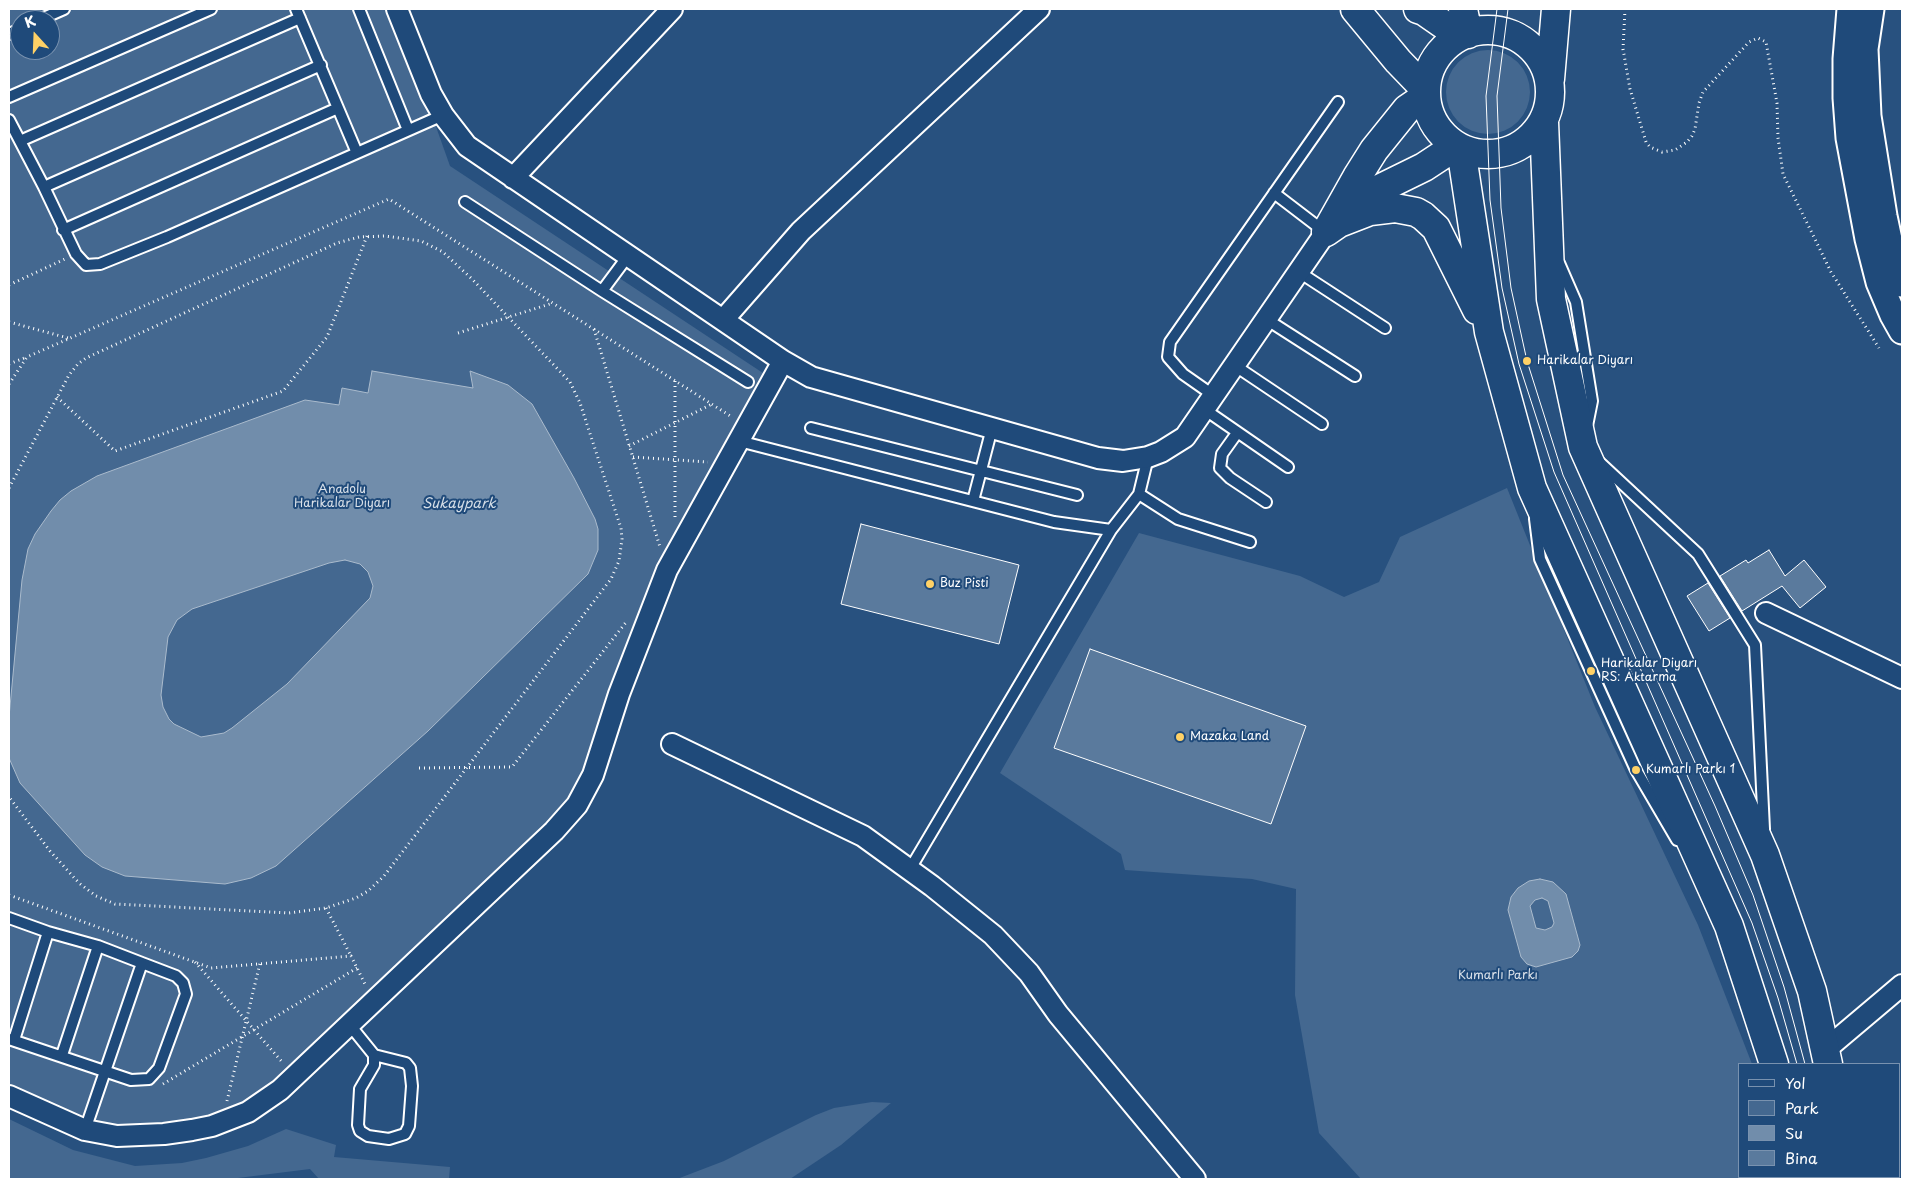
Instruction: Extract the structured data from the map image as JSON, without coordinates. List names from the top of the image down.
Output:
{
  "water": ["Sukaypark"],
  "parks": ["Anadolu Harikalar Diyarı", "Kumarlı Parkı"],
  "places": [
    "Harikalar Diyarı",
    "Buz Pisti",
    "Harikalar Diyarı RS: Aktarma",
    "Mazaka Land",
    "Kumarlı Parkı 1"
  ],
  "legend": [
    "Yol",
    "Park",
    "Su",
    "Bina"
  ],
  "north": "top"
}
